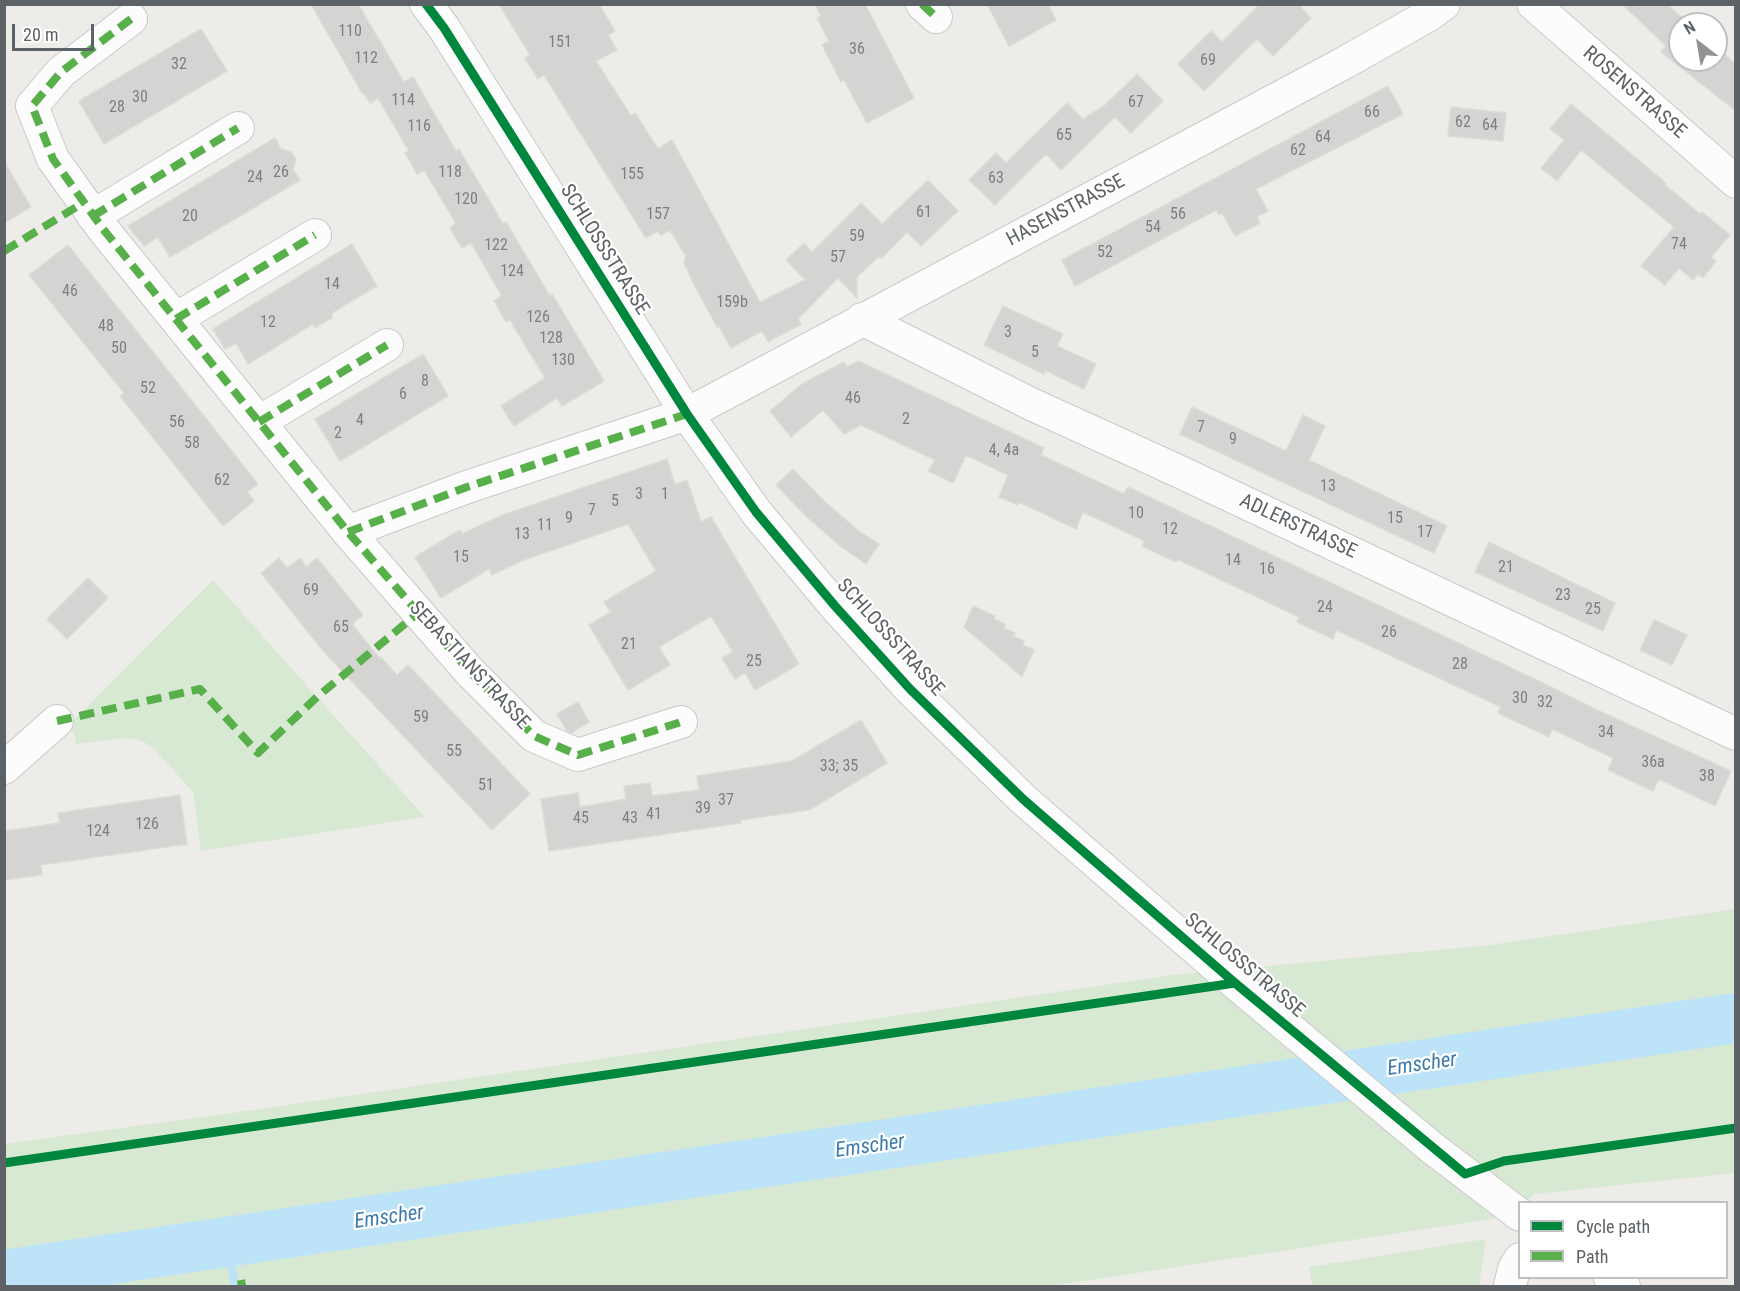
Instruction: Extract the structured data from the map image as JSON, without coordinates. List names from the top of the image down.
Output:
{
  "streets": {
    "street": [
      "ROSENSTRASSE",
      "HASENSTRASSE",
      "SCHLOSSSTRASSE",
      "ADLERSTRASSE",
      "SEBASTIANSTRASSE"
    ]
  },
  "crossings": [
    ["HASENSTRASSE", "SCHLOSSSTRASSE"],
    ["HASENSTRASSE", "ADLERSTRASSE"]
  ],
  "water": ["Emscher"],
  "house_numbers": [
    "110",
    "151",
    "36",
    "112",
    "69",
    "32",
    "30",
    "114",
    "67",
    "28",
    "66",
    "62",
    "64",
    "116",
    "65",
    "64",
    "62",
    "26",
    "118",
    "155",
    "24",
    "63",
    "120",
    "61",
    "157",
    "56",
    "20",
    "54",
    "59",
    "74",
    "122",
    "52",
    "57",
    "124",
    "14",
    "46",
    "159b",
    "126",
    "12",
    "48",
    "3",
    "128",
    "50",
    "5",
    "130",
    "8",
    "52",
    "6",
    "46",
    "2",
    "4",
    "56",
    "7",
    "2",
    "9",
    "58",
    "4, 4a",
    "62",
    "13",
    "3",
    "1",
    "5",
    "7",
    "10",
    "9",
    "15",
    "11",
    "12",
    "17",
    "13",
    "15",
    "14",
    "21",
    "16",
    "69",
    "23",
    "24",
    "25",
    "65",
    "26",
    "21",
    "25",
    "28",
    "30",
    "32",
    "59",
    "34",
    "55",
    "36a",
    "33; 35",
    "38",
    "51",
    "37",
    "39",
    "41",
    "45",
    "43",
    "126",
    "124"
  ],
  "legend": ["Cycle path", "Path"],
  "scale_bar": "20 m",
  "north": "top left"
}
